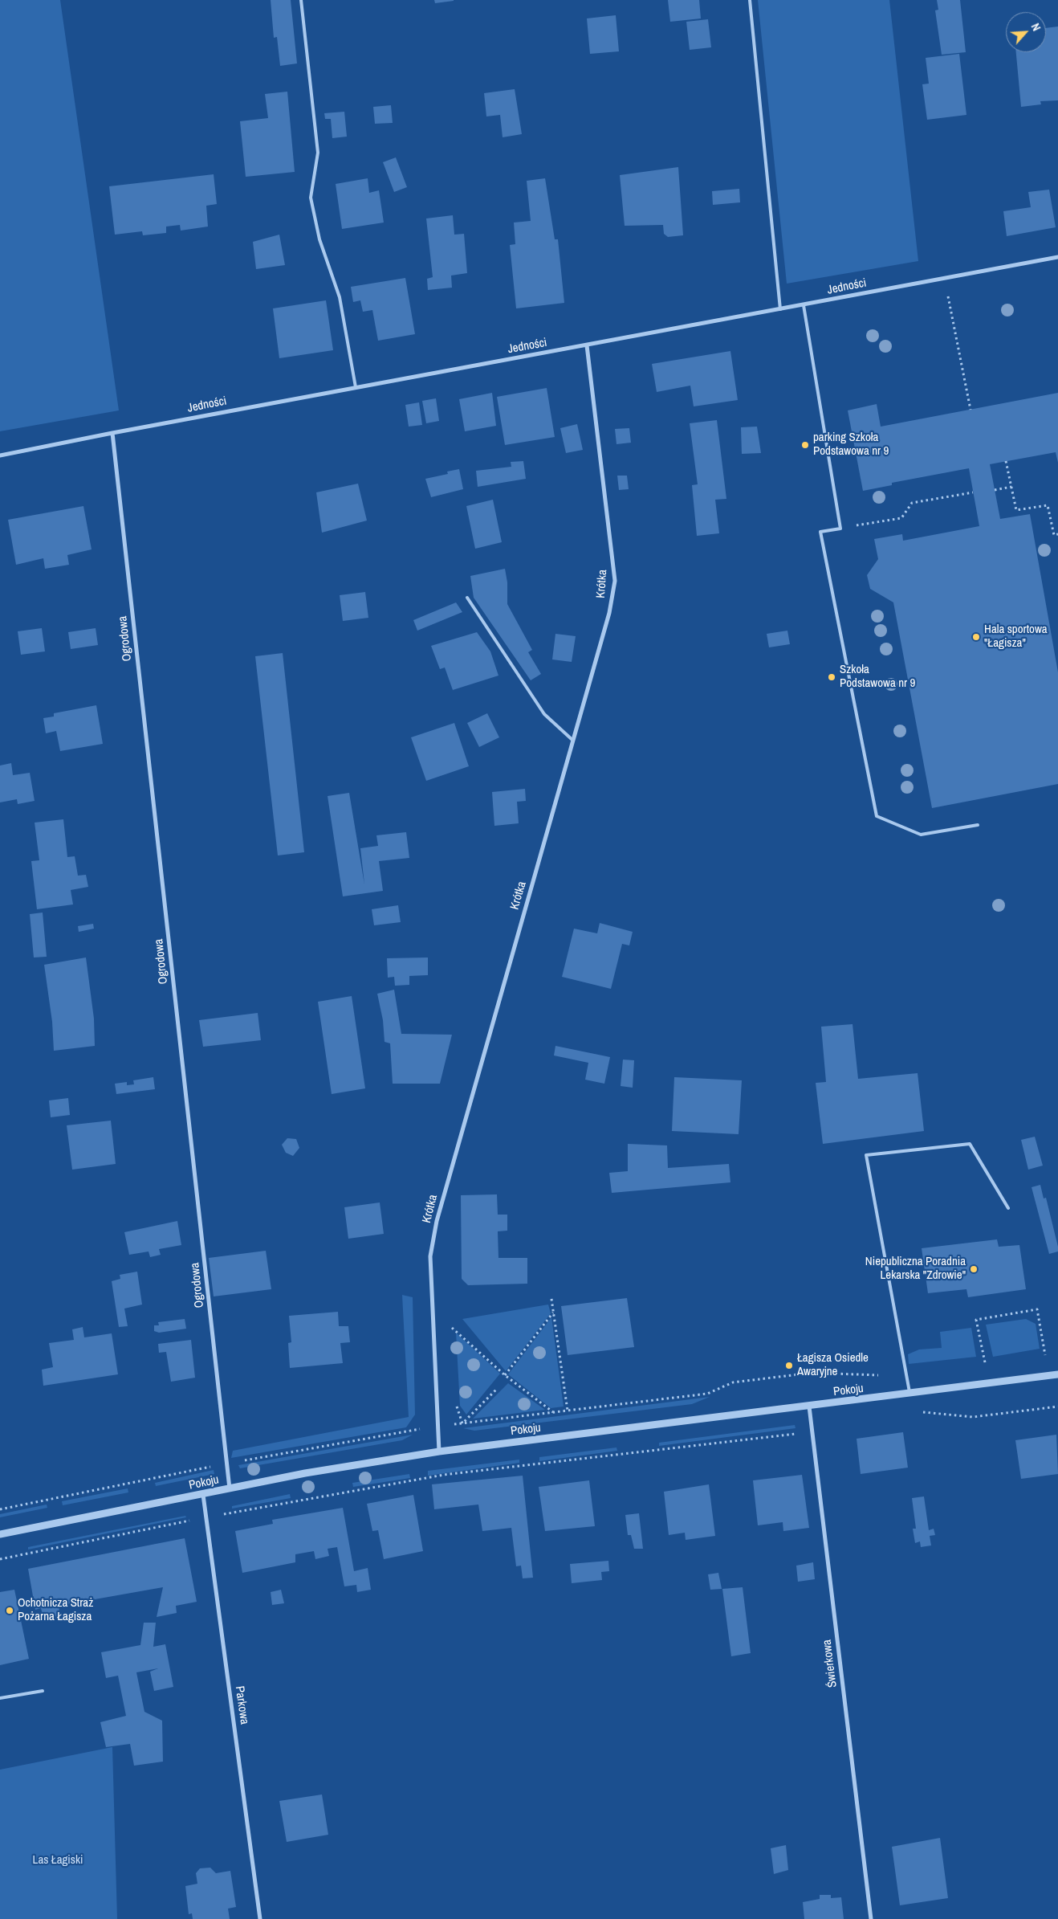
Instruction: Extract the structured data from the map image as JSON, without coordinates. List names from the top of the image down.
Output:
{
  "streets": {
    "street": [
      "Jedności",
      "Krótka",
      "Ogrodowa",
      "Pokoju",
      "Świerkowa",
      "Parkowa"
    ]
  },
  "crossings": [
    ["Jedności", "Krótka"],
    ["Jedności", "Ogrodowa"],
    ["Krótka", "Pokoju"],
    ["Ogrodowa", "Pokoju"],
    ["Pokoju", "Świerkowa"],
    ["Pokoju", "Parkowa"]
  ],
  "parks": ["Las Łagiski"],
  "places": [
    "parking Szkoła Podstawowa nr 9",
    "Hala sportowa \"Łagisza\"",
    "Szkoła Podstawowa nr 9",
    "Niepubliczna Poradnia Lekarska \"Zdrowie\"",
    "Łagisza Osiedle Awaryjne",
    "Ochotnicza Straż Pożarna Łagisza"
  ],
  "north": "top right"
}
